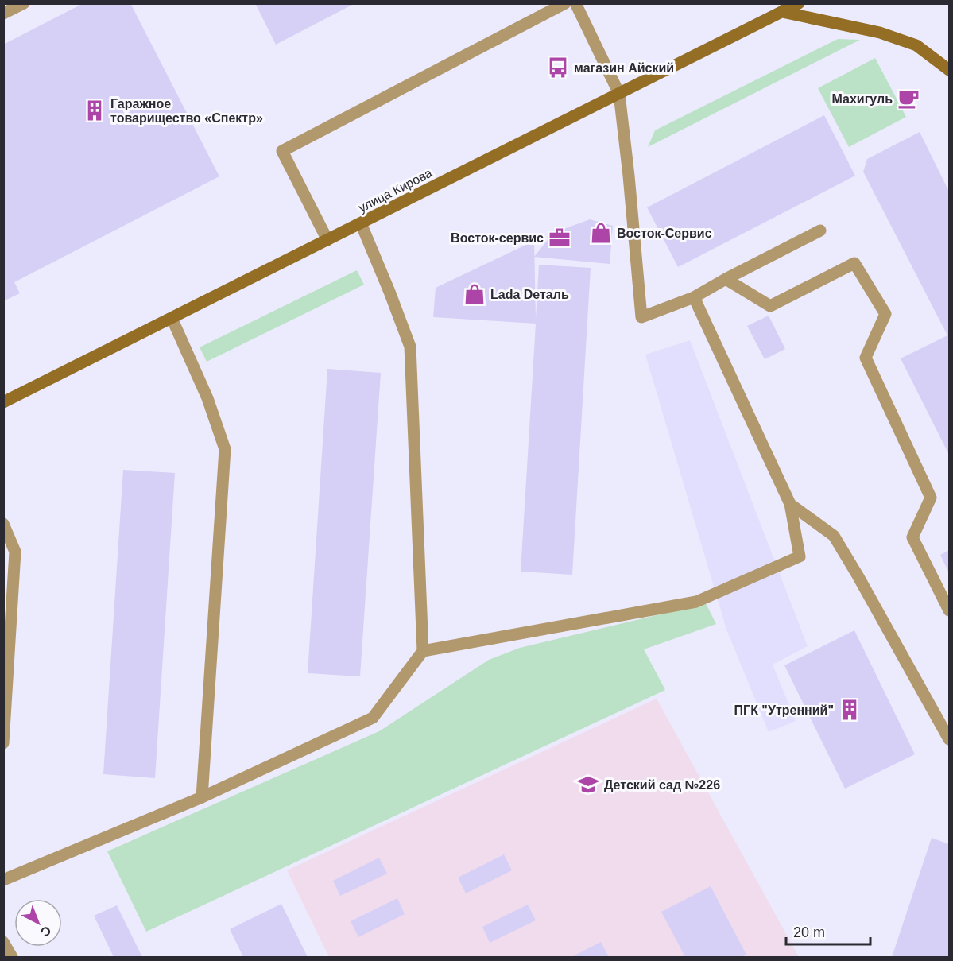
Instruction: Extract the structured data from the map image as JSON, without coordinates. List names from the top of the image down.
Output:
{
  "streets": {
    "main road": ["улица Кирова"]
  },
  "places": {
    "bus stop": ["магазин Айский"],
    "cafe": ["Махигуль"],
    "building": ["Гаражное товарищество «Спектр»", "ПГК \"Утренний\""],
    "shop": ["Восток-Сервис", "Lada Dеталь"],
    "office": ["Восток-сервис"],
    "school or university": ["Детский сад №226"]
  },
  "scale_bar": "20 m",
  "north": "bottom right"
}
